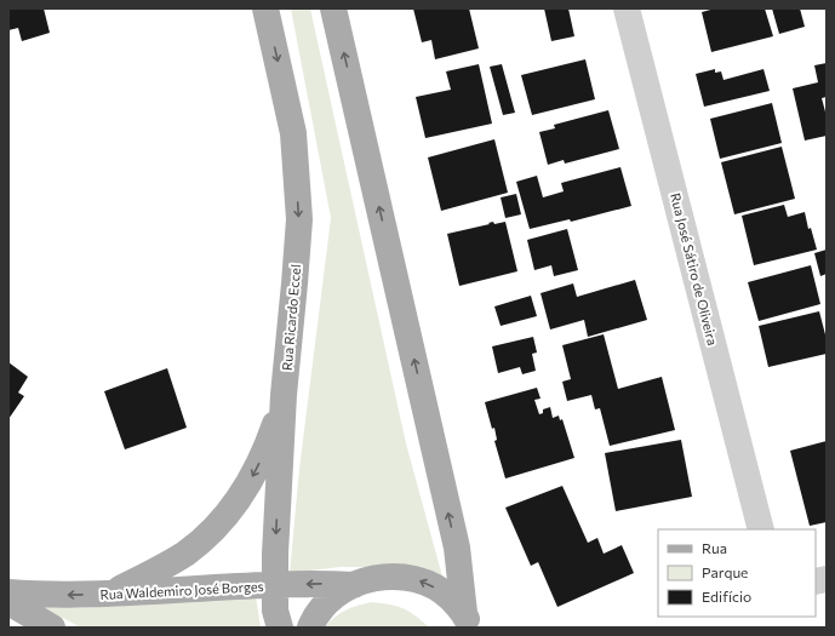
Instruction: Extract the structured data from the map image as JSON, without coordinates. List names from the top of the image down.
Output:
{
  "streets": {
    "main road": ["Rua Ricardo Eccel", "Rua Waldemiro José Borges"],
    "street": ["Rua José Sátiro de Oliveira"]
  },
  "crossings": [
    ["Rua Ricardo Eccel", "Rua Waldemiro José Borges"]
  ],
  "one_way": ["Rua Waldemiro José Borges"],
  "legend": ["Rua", "Parque", "Edifício"]
}
